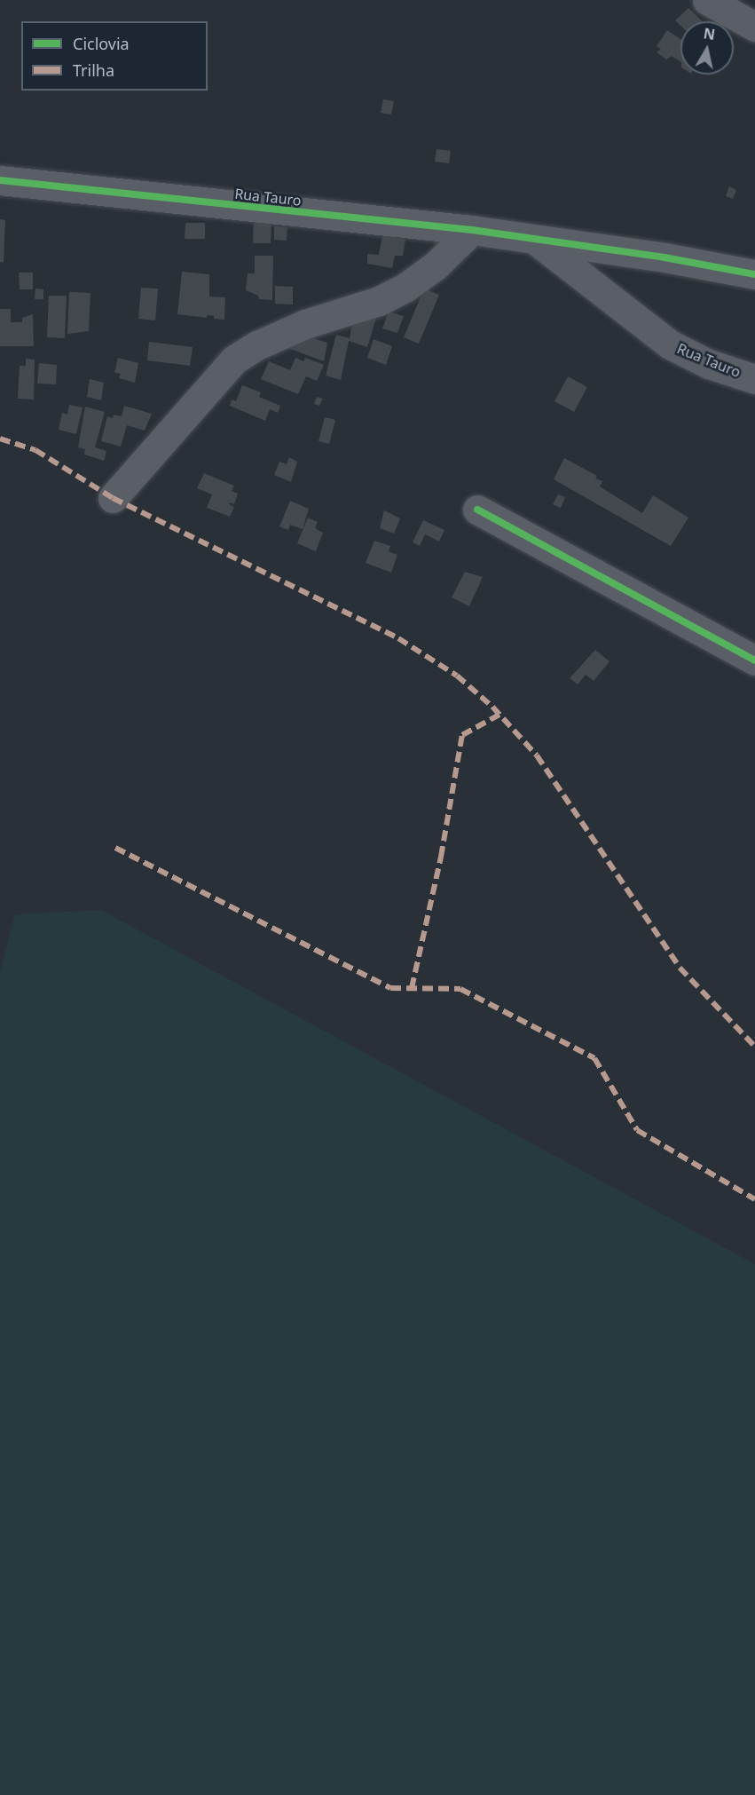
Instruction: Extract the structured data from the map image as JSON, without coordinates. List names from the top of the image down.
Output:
{
  "streets": {
    "street": ["Rua Tauro"]
  },
  "legend": ["Ciclovia", "Trilha"],
  "north": "top"
}
